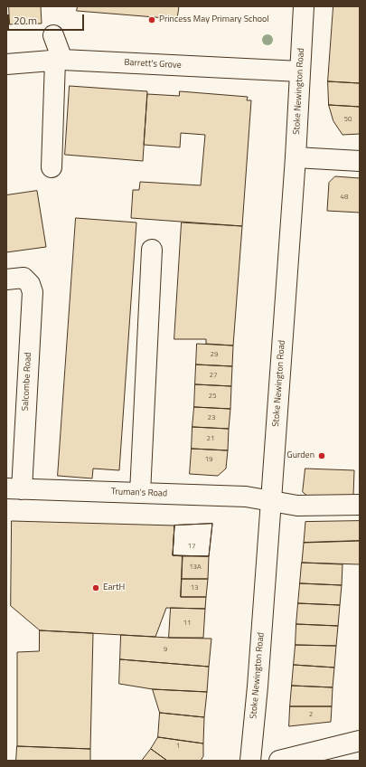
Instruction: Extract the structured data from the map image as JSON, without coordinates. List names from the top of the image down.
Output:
{
  "streets": {
    "main road": [
      "Barrett's Grove",
      "Stoke Newington Road",
      "Salcombe Road",
      "Truman's Road"
    ]
  },
  "crossings": [
    ["Barrett's Grove", "Stoke Newington Road"],
    ["Stoke Newington Road", "Truman's Road"],
    ["Salcombe Road", "Truman's Road"]
  ],
  "places": ["Princess May Primary School", "Gurden", "EartH"],
  "house_numbers": [
    "50",
    "48",
    "29",
    "27",
    "25",
    "23",
    "21",
    "19",
    "17",
    "13A",
    "13",
    "11",
    "9",
    "2",
    "1"
  ],
  "scale_bar": "20 m"
}
